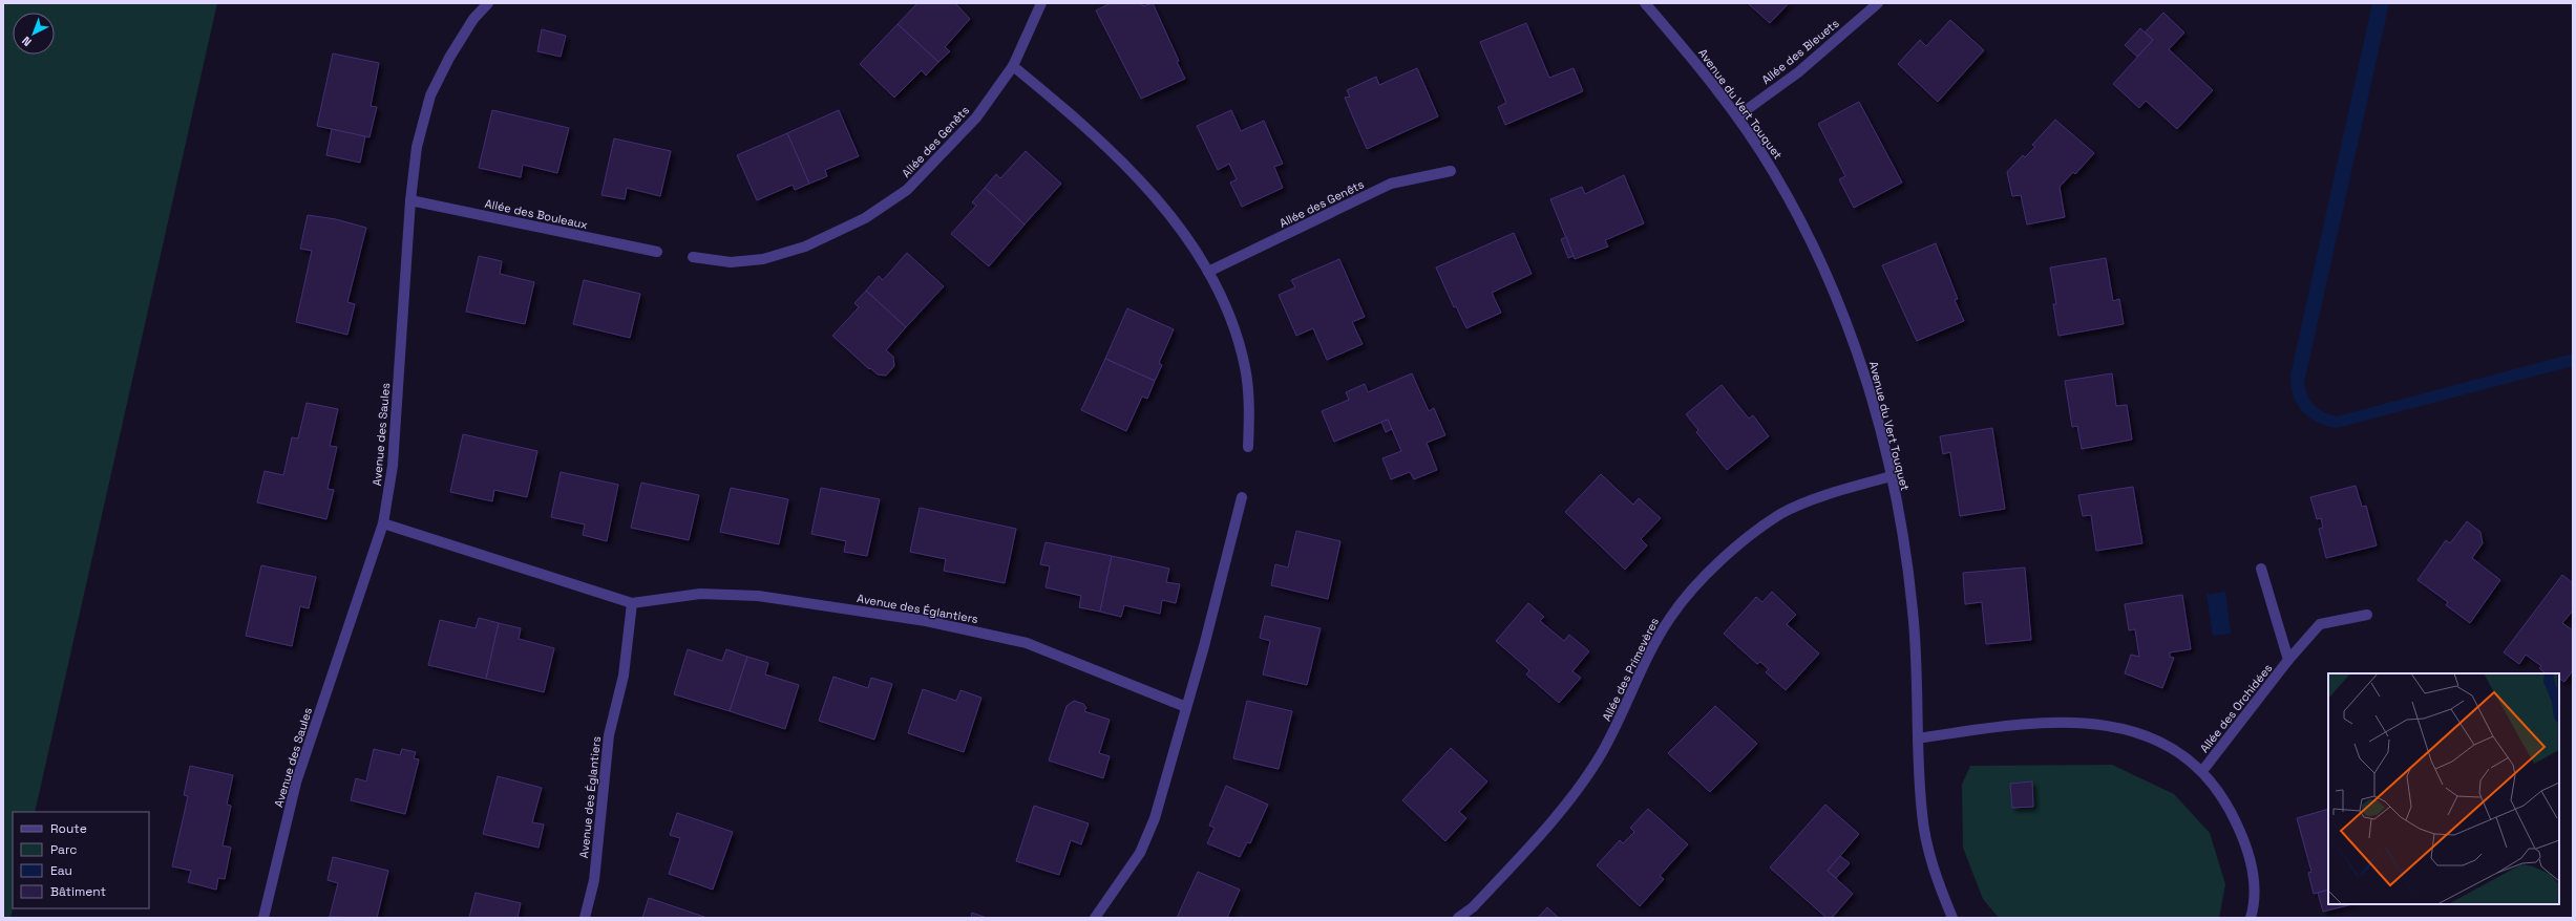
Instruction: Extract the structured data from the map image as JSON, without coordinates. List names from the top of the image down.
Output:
{
  "streets": {
    "street": [
      "Allée des Bleuets",
      "Avenue du Vert Touquet",
      "Allée des Genêts",
      "Allée des Bouleaux",
      "Avenue des Saules",
      "Avenue des Églantiers",
      "Allée des Primevères",
      "Allée des Orchidées"
    ]
  },
  "crossings": [
    ["Allée des Bleuets", "Avenue du Vert Touquet"],
    ["Avenue du Vert Touquet", "Allée des Primevères"],
    ["Allée des Bouleaux", "Avenue des Saules"],
    ["Avenue des Saules", "Avenue des Églantiers"]
  ],
  "legend": [
    "Route",
    "Parc",
    "Eau",
    "Bâtiment"
  ],
  "north": "bottom left"
}
